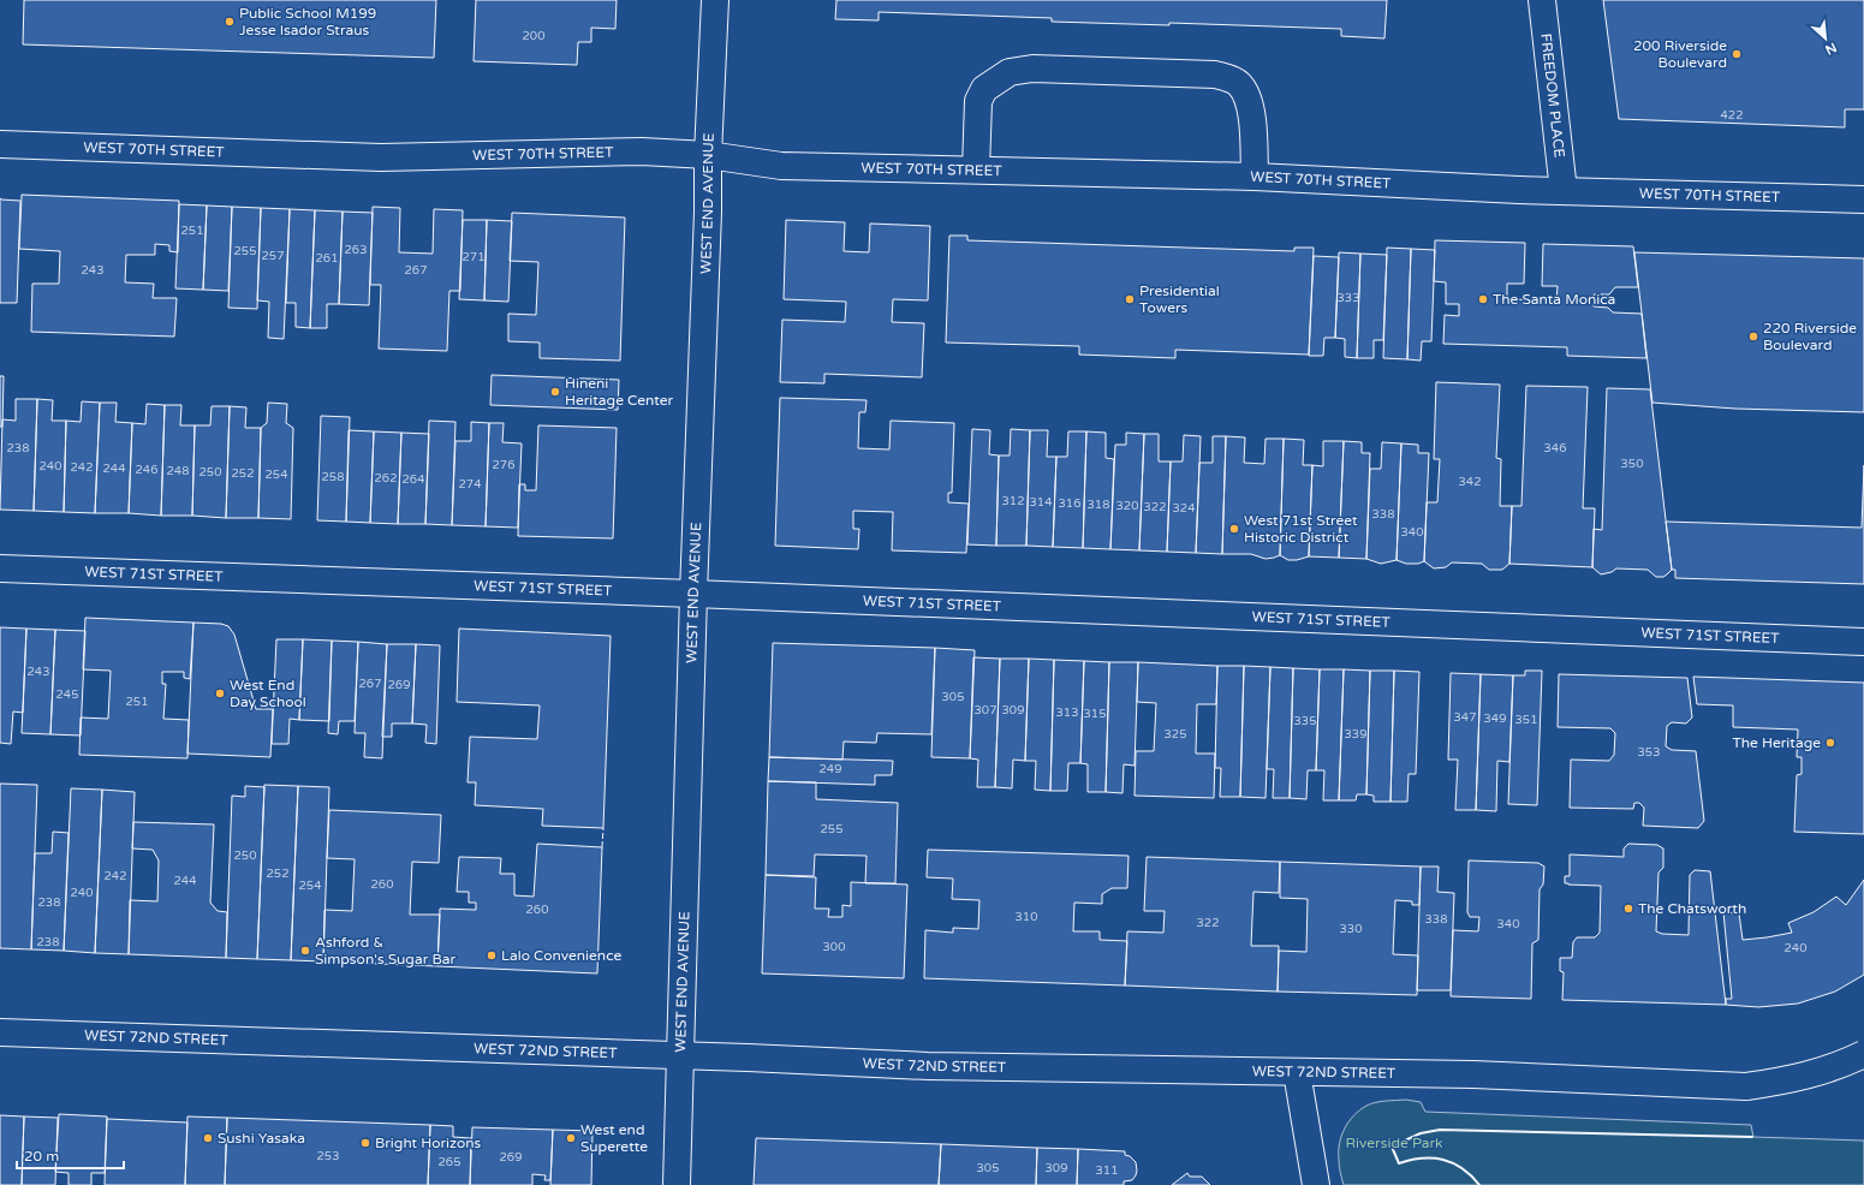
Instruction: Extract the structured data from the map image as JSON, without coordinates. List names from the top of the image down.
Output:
{
  "streets": {
    "street": [
      "FREEDOM PLACE",
      "WEST 70TH STREET",
      "WEST END AVENUE",
      "WEST 71ST STREET",
      "WEST 72ND STREET"
    ]
  },
  "crossings": [
    ["FREEDOM PLACE", "WEST 70TH STREET"],
    ["WEST 70TH STREET", "WEST END AVENUE"],
    ["WEST END AVENUE", "WEST 71ST STREET"],
    ["WEST END AVENUE", "WEST 72ND STREET"]
  ],
  "parks": ["Riverside Park"],
  "places": [
    "Public School M199 Jesse Isador Straus",
    "200 Riverside Boulevard",
    "Presidential Towers",
    "The Santa Monica",
    "220 Riverside Boulevard",
    "Hineni Heritage Center",
    "West 71st Street Historic District",
    "West End Day School",
    "The Heritage",
    "The Chatsworth",
    "Ashford & Simpson's Sugar Bar",
    "Lalo Convenience",
    "Sushi Yasaka",
    "West end Superette",
    "Bright Horizons"
  ],
  "house_numbers": [
    "200",
    "422",
    "251",
    "263",
    "255",
    "257",
    "271",
    "261",
    "243",
    "267",
    "333",
    "238",
    "346",
    "350",
    "276",
    "240",
    "242",
    "244",
    "246",
    "248",
    "250",
    "252",
    "254",
    "258",
    "262",
    "264",
    "342",
    "274",
    "312",
    "314",
    "316",
    "318",
    "320",
    "322",
    "324",
    "338",
    "340",
    "243",
    "267",
    "269",
    "245",
    "305",
    "251",
    "307",
    "309",
    "313",
    "315",
    "347",
    "349",
    "351",
    "335",
    "325",
    "339",
    "353",
    "249",
    "255",
    "250",
    "252",
    "242",
    "244",
    "260",
    "254",
    "240",
    "238",
    "260",
    "310",
    "338",
    "322",
    "340",
    "330",
    "238",
    "300",
    "240",
    "253",
    "269",
    "265",
    "305",
    "309",
    "311"
  ],
  "scale_bar": "20 m",
  "north": "bottom right"
}
